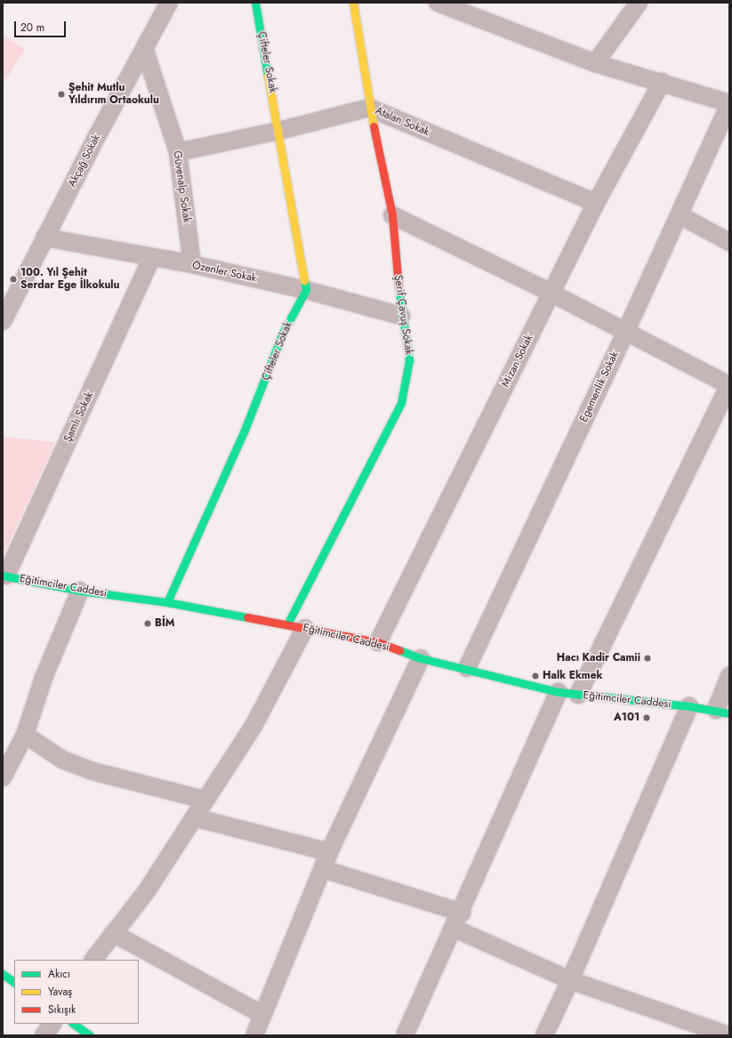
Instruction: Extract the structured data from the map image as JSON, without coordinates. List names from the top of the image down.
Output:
{
  "streets": {
    "street": [
      "Çifteler Sokak",
      "Atalan Sokak",
      "Akçağ Sokak",
      "Güvenalp Sokak",
      "Özenler Sokak",
      "Şerif Çavuş Sokak",
      "Mizan Sokak",
      "Egemenlik Sokak",
      "Şamlı Sokak",
      "Eğitimciler Caddesi"
    ]
  },
  "crossings": [
    ["Çifteler Sokak", "Atalan Sokak"],
    ["Çifteler Sokak", "Özenler Sokak"],
    ["Çifteler Sokak", "Eğitimciler Caddesi"],
    ["Atalan Sokak", "Güvenalp Sokak"],
    ["Atalan Sokak", "Şerif Çavuş Sokak"],
    ["Atalan Sokak", "Mizan Sokak"],
    ["Akçağ Sokak", "Güvenalp Sokak"],
    ["Akçağ Sokak", "Özenler Sokak"],
    ["Güvenalp Sokak", "Özenler Sokak"],
    ["Özenler Sokak", "Şerif Çavuş Sokak"],
    ["Özenler Sokak", "Şamlı Sokak"],
    ["Şerif Çavuş Sokak", "Eğitimciler Caddesi"],
    ["Mizan Sokak", "Eğitimciler Caddesi"],
    ["Egemenlik Sokak", "Eğitimciler Caddesi"],
    ["Şamlı Sokak", "Eğitimciler Caddesi"]
  ],
  "places": [
    "Şehit Mutlu Yıldırım Ortaokulu",
    "100. Yıl Şehit Serdar Ege İlkokulu",
    "BİM",
    "Hacı Kadir Camii",
    "Halk Ekmek",
    "A101"
  ],
  "legend": ["Akıcı", "Yavaş", "Sıkışık"],
  "scale_bar": "20 m"
}
